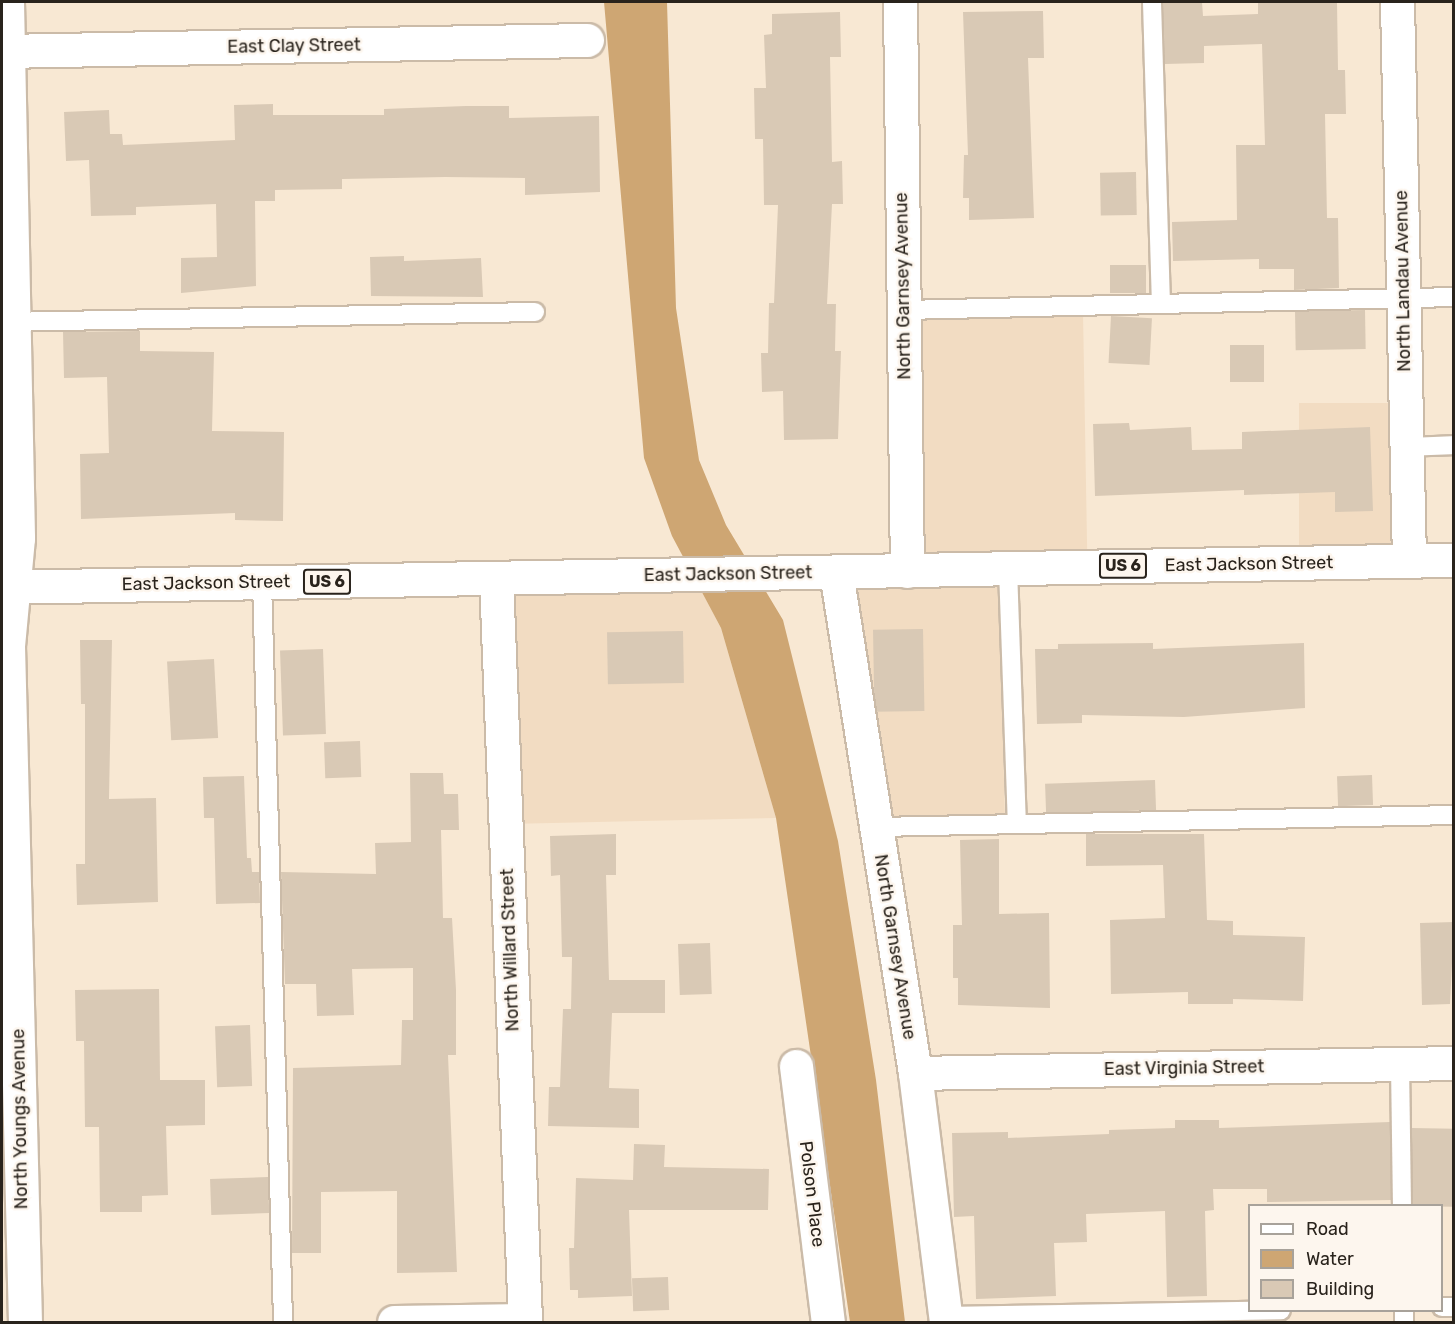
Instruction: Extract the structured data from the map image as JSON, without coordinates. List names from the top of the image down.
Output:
{
  "streets": {
    "street": [
      "East Clay Street",
      "North Landau Avenue",
      "North Garnsey Avenue",
      "East Jackson Street",
      "US 6",
      "North Willard Street",
      "East Virginia Street",
      "North Youngs Avenue",
      "Polson Place"
    ]
  },
  "crossings": [
    ["East Clay Street", "North Youngs Avenue"],
    ["North Landau Avenue", "East Jackson Street"],
    ["North Garnsey Avenue", "East Jackson Street"],
    ["North Garnsey Avenue", "East Virginia Street"],
    ["East Jackson Street", "North Willard Street"],
    ["East Jackson Street", "North Youngs Avenue"]
  ],
  "legend": ["Road", "Water", "Building"]
}
